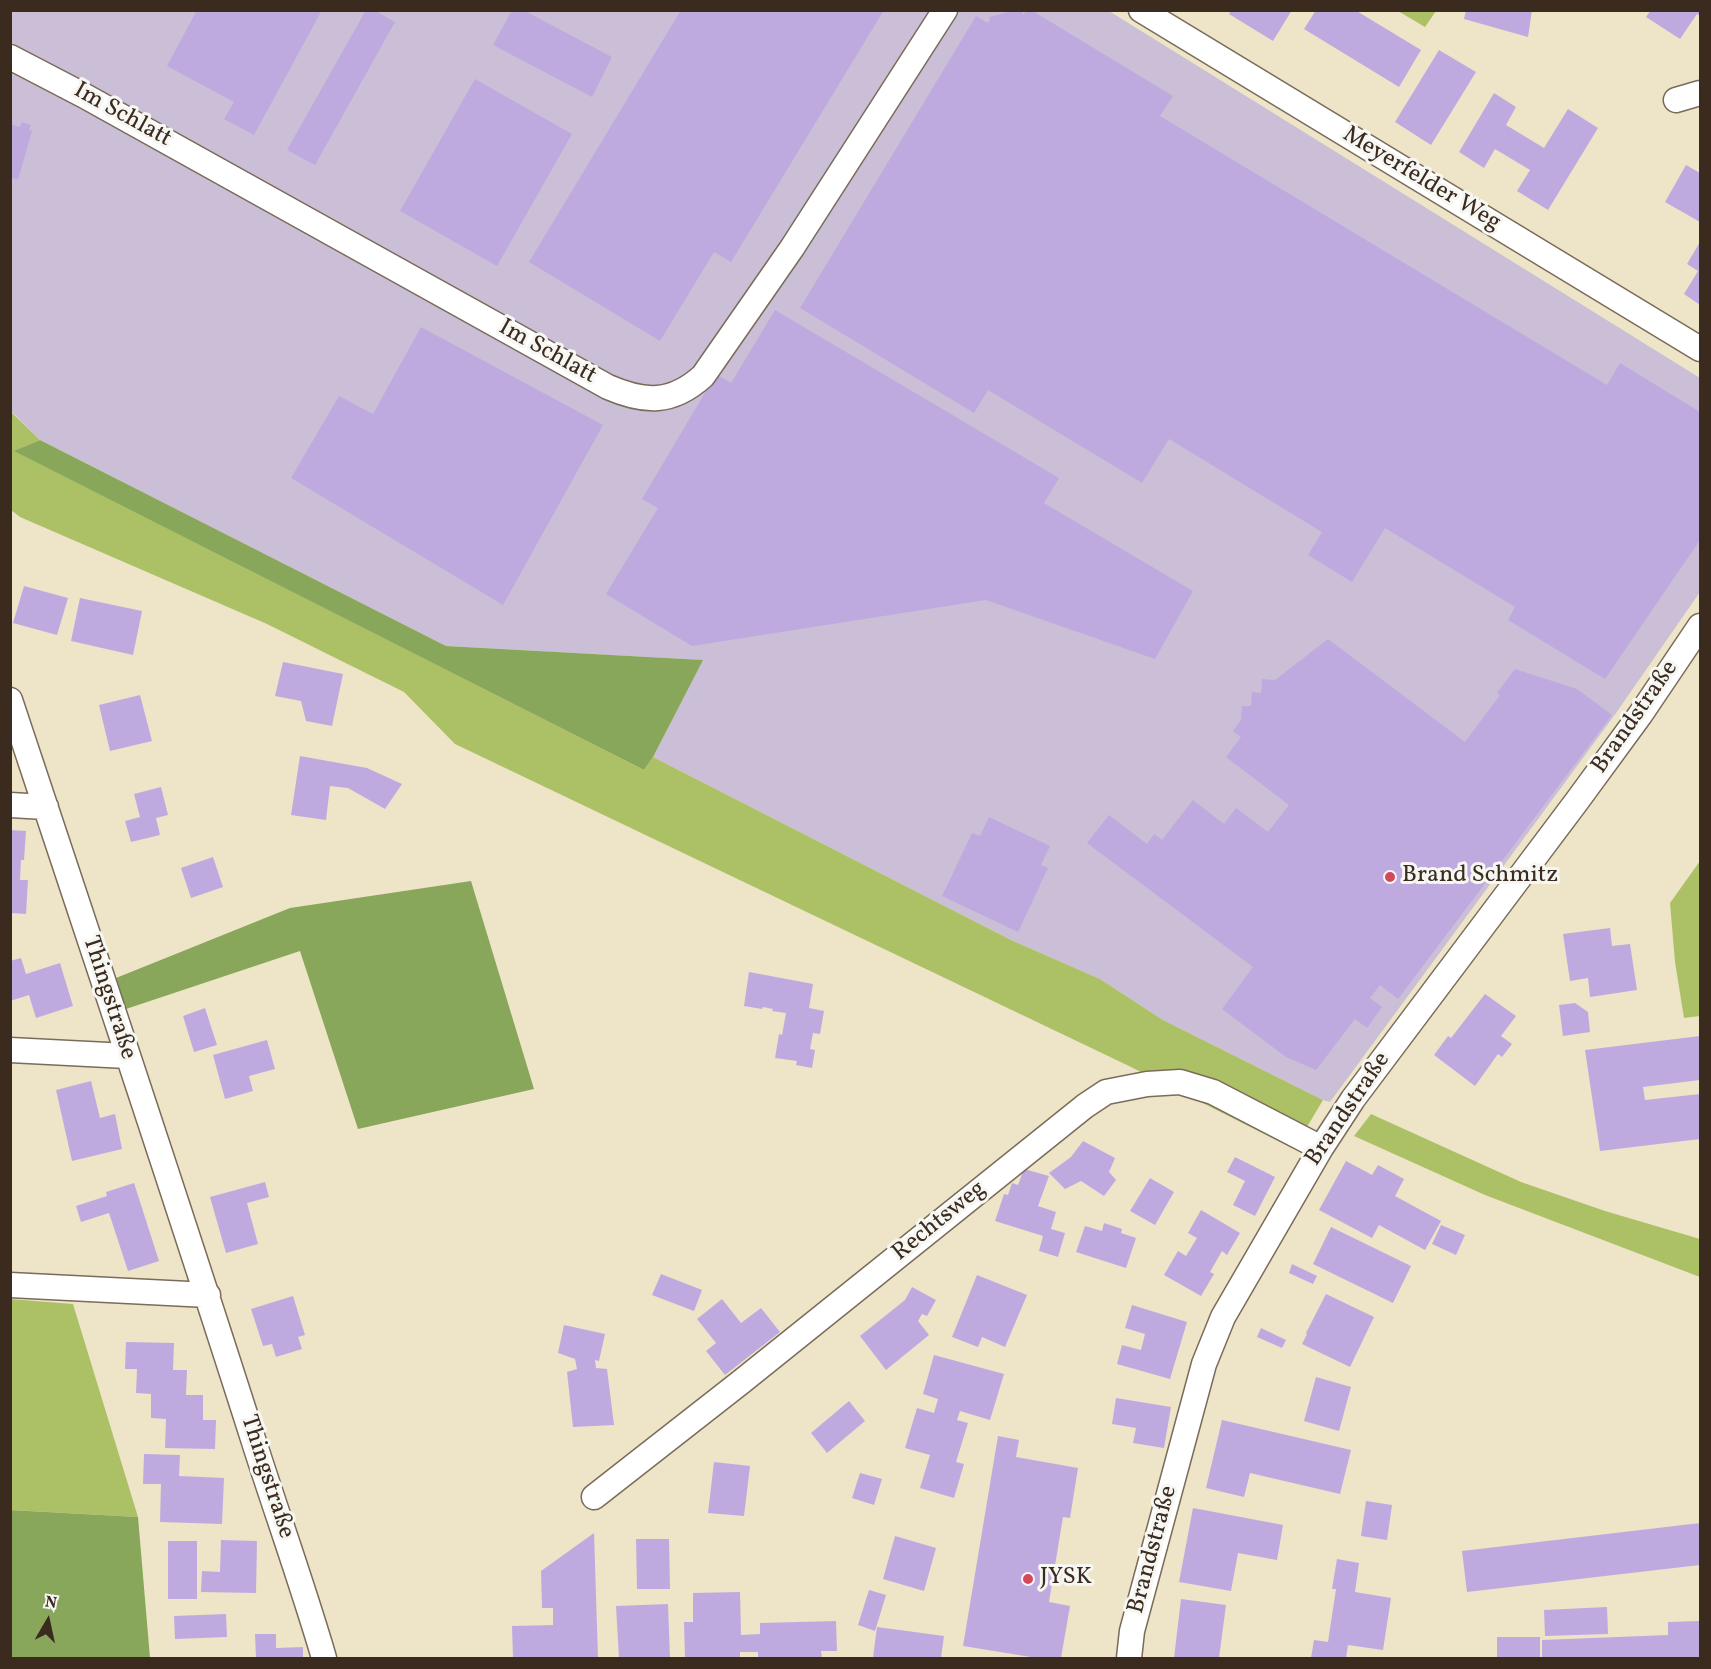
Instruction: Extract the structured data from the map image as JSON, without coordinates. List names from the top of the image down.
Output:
{
  "streets": {
    "street": [
      "Im Schlatt",
      "Meyerfelder Weg",
      "Brandstraße",
      "Thingstraße",
      "Rechtsweg"
    ]
  },
  "crossings": [
    ["Brandstraße", "Rechtsweg"]
  ],
  "places": ["Brand Schmitz", "JYSK"],
  "north": "top"
}
